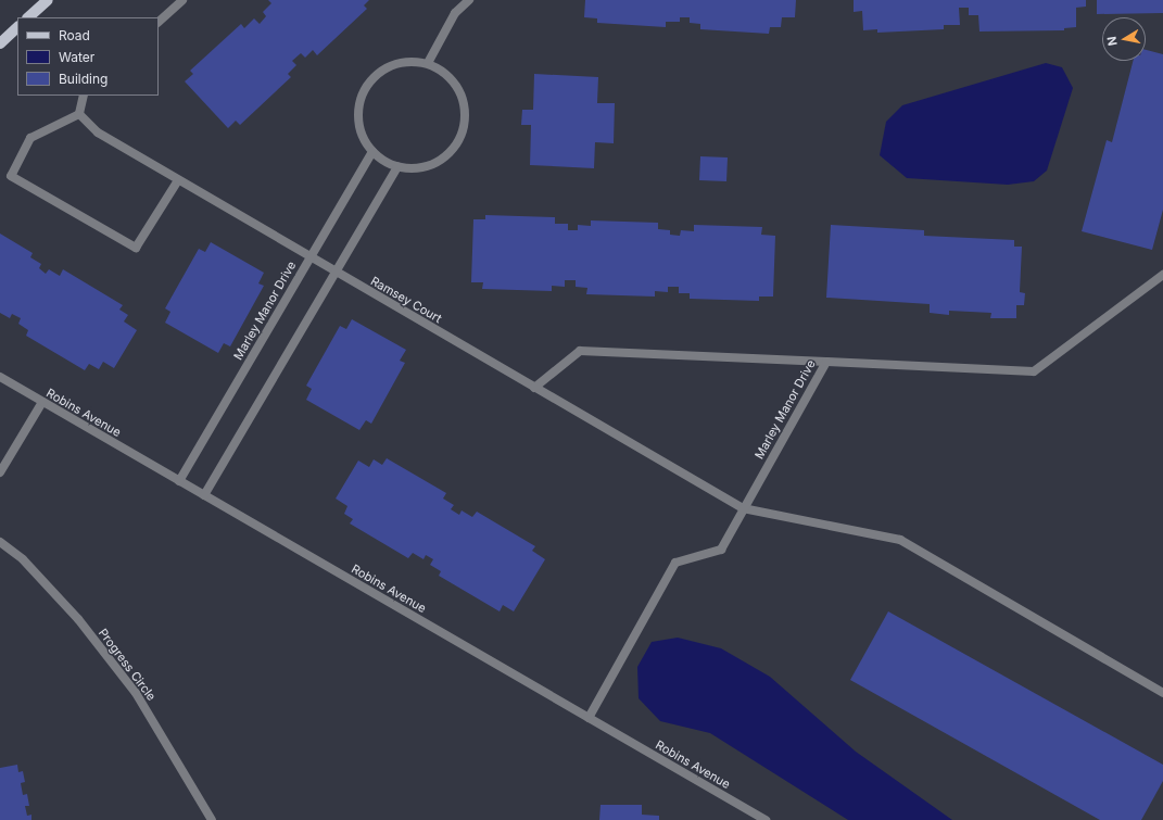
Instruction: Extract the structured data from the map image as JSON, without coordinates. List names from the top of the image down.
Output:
{
  "streets": {
    "street": [
      "Ramsey Court",
      "Marley Manor Drive",
      "Robins Avenue",
      "Progress Circle"
    ]
  },
  "crossings": [
    ["Ramsey Court", "Marley Manor Drive"],
    ["Marley Manor Drive", "Robins Avenue"]
  ],
  "legend": ["Road", "Water", "Building"],
  "north": "left"
}
